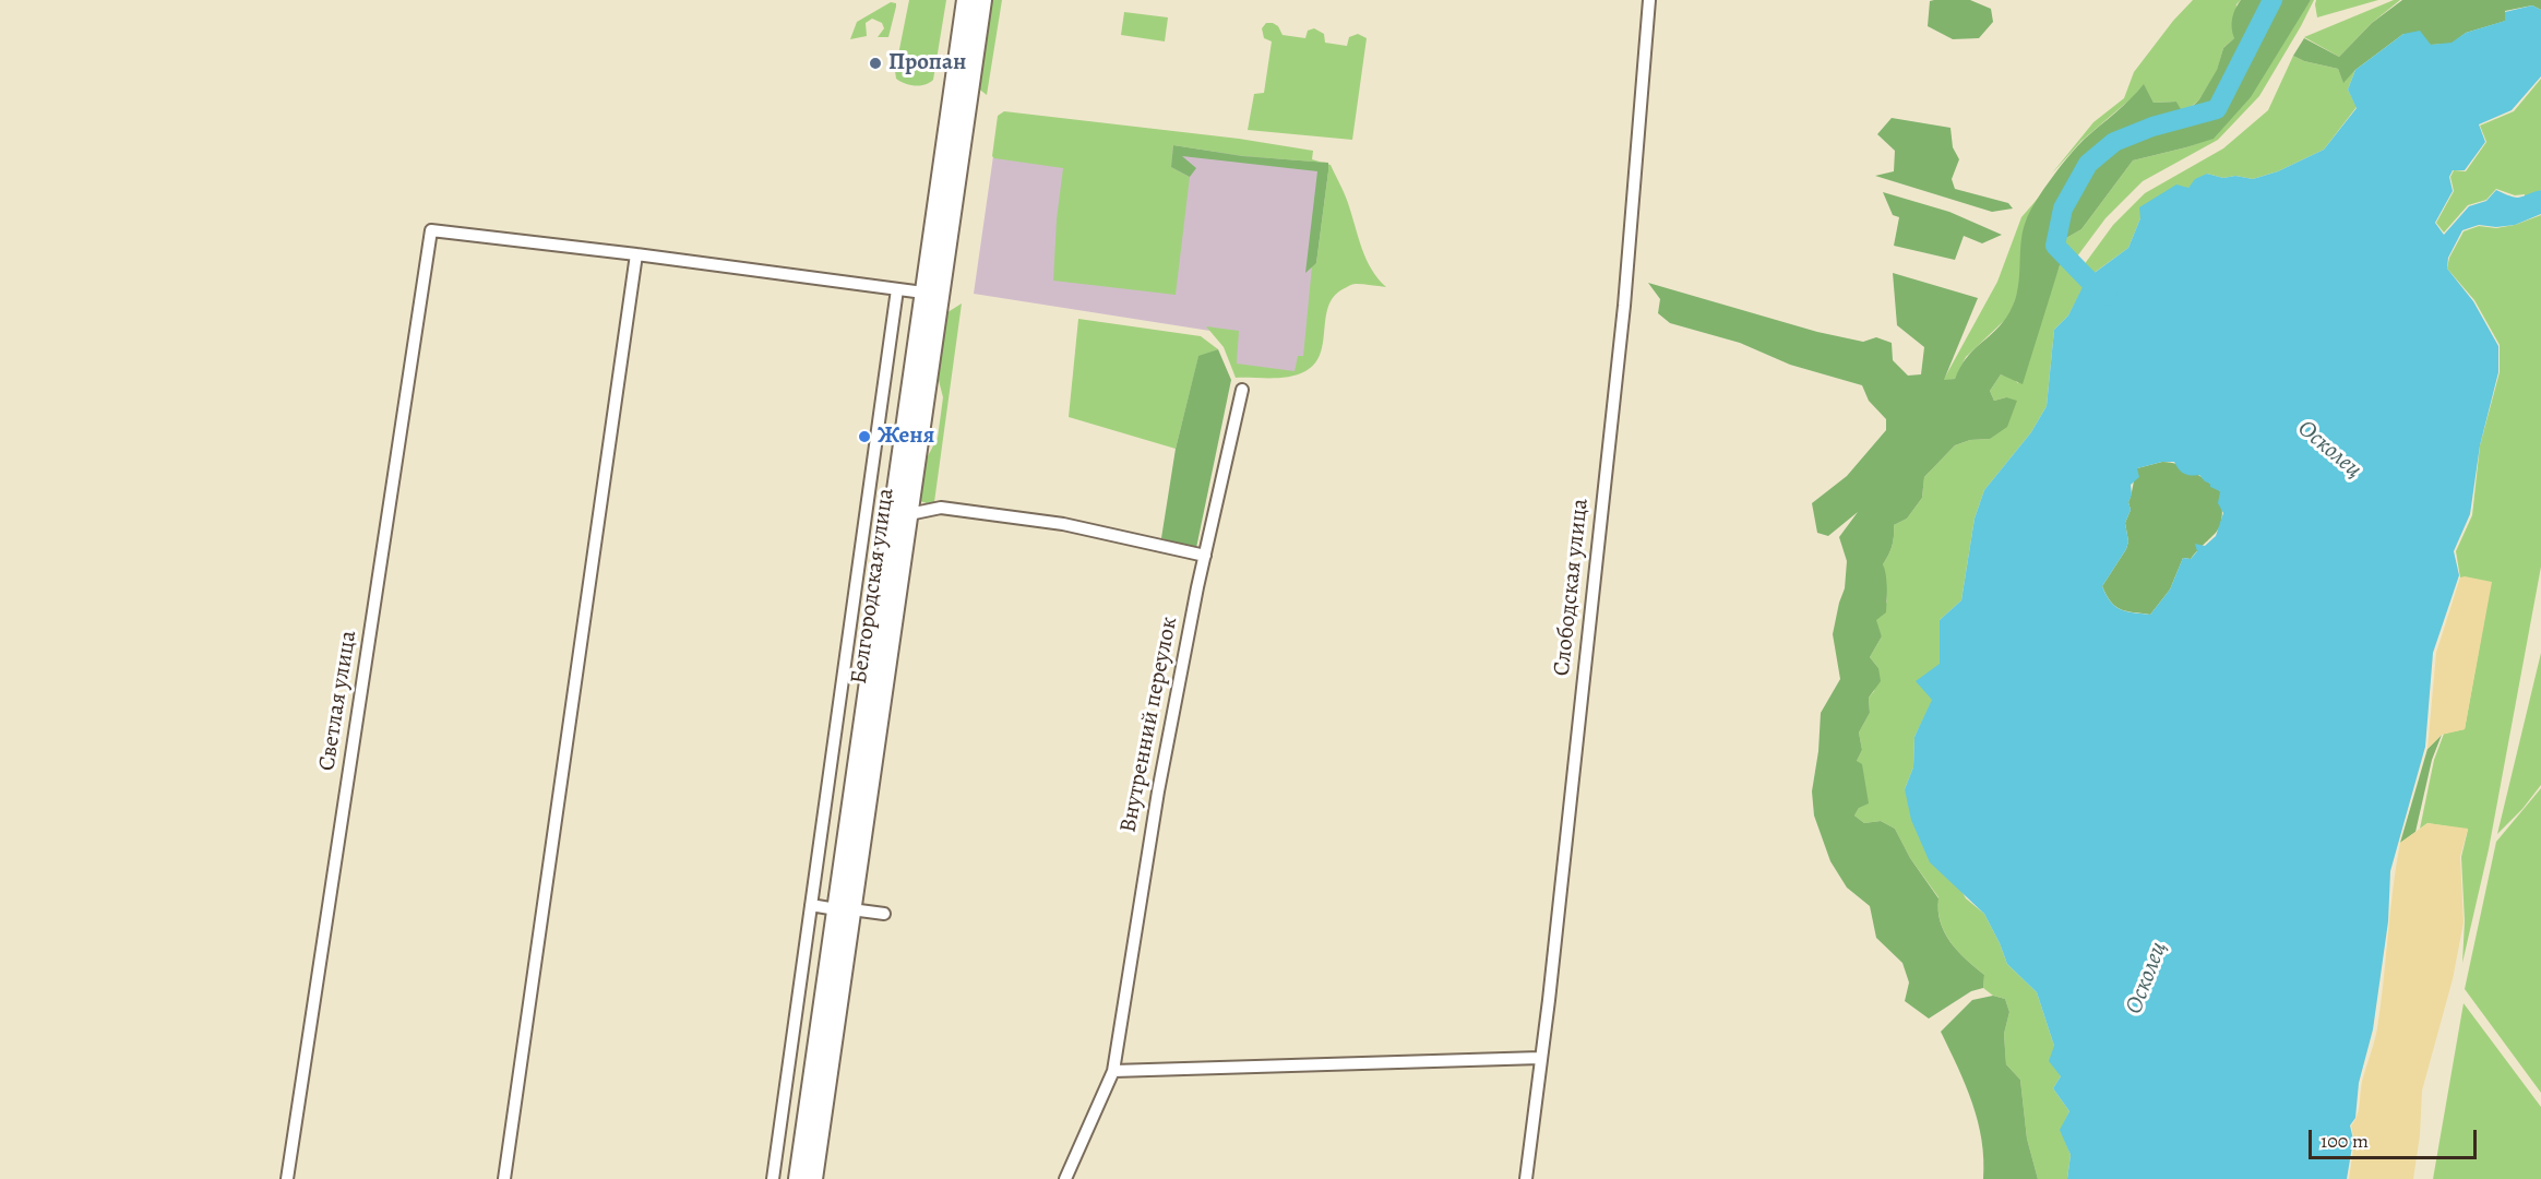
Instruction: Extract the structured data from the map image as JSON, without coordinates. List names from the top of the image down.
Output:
{
  "streets": {
    "main road": ["Белгородская улица"],
    "street": ["Слободская улица", "Светлая улица", "Внутренний переулок"]
  },
  "water": ["Осколец"],
  "places": ["Пропан", "Женя"],
  "scale_bar": "100 m"
}
